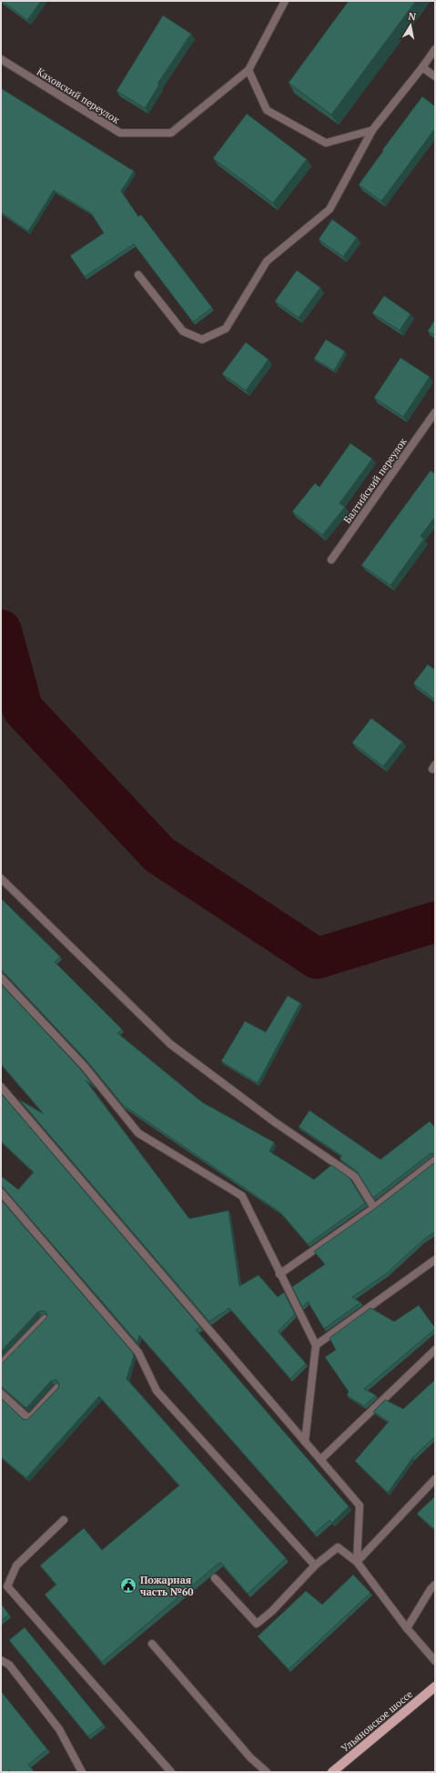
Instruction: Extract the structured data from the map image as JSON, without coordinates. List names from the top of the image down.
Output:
{
  "streets": {
    "main road": ["Ульяновское шоссе"],
    "street": ["Каховский переулок", "Балтийский переулок"]
  },
  "places": {
    "public building": ["Пожарная часть №60"]
  },
  "north": "top"
}
